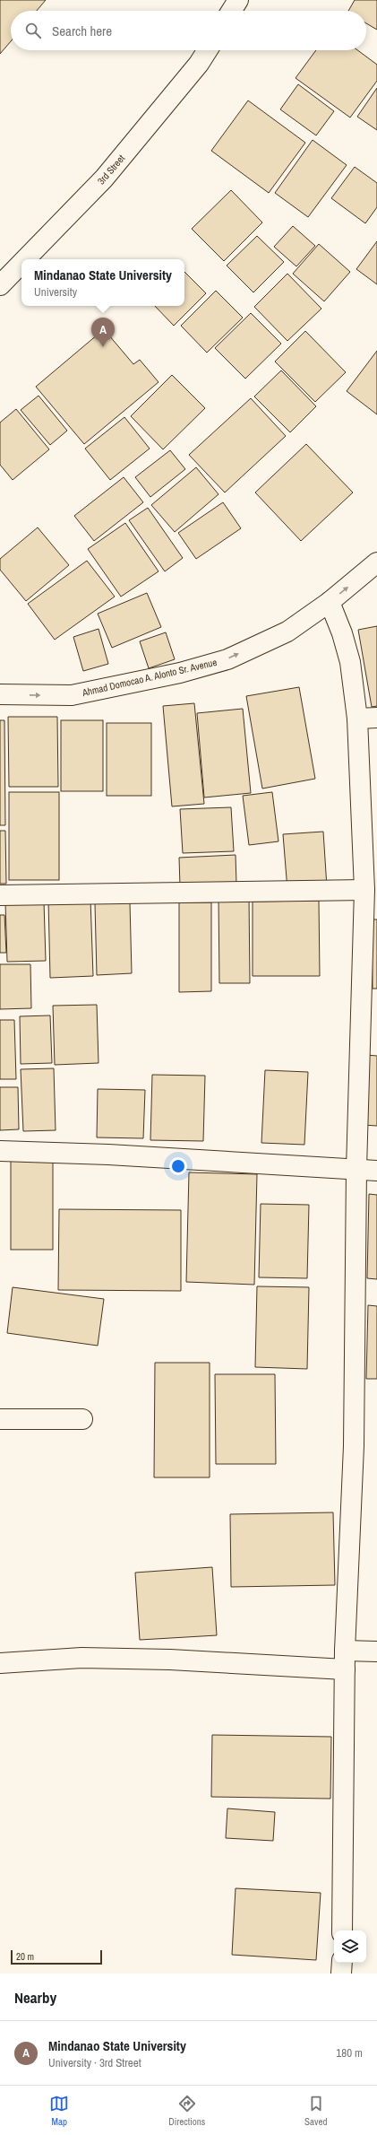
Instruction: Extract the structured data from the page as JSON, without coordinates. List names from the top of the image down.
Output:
{
  "streets": {
    "street": ["3rd Street", "Ahmad Domocao A. Alonto Sr. Avenue"]
  },
  "one_way": ["Ahmad Domocao A. Alonto Sr. Avenue"],
  "scale_bar": "20 m",
  "page": {
    "search": "Search here",
    "popup": ["Mindanao State University", "University"],
    "pins": "A",
    "scale": "20 m",
    "heading": "Nearby",
    "list": [
      {
        "mark": "A",
        "name": "Mindanao State University",
        "note": "University · 3rd Street",
        "value": "180 m"
      }
    ],
    "nav": ["Map", "Directions", "Saved"]
  }
}
